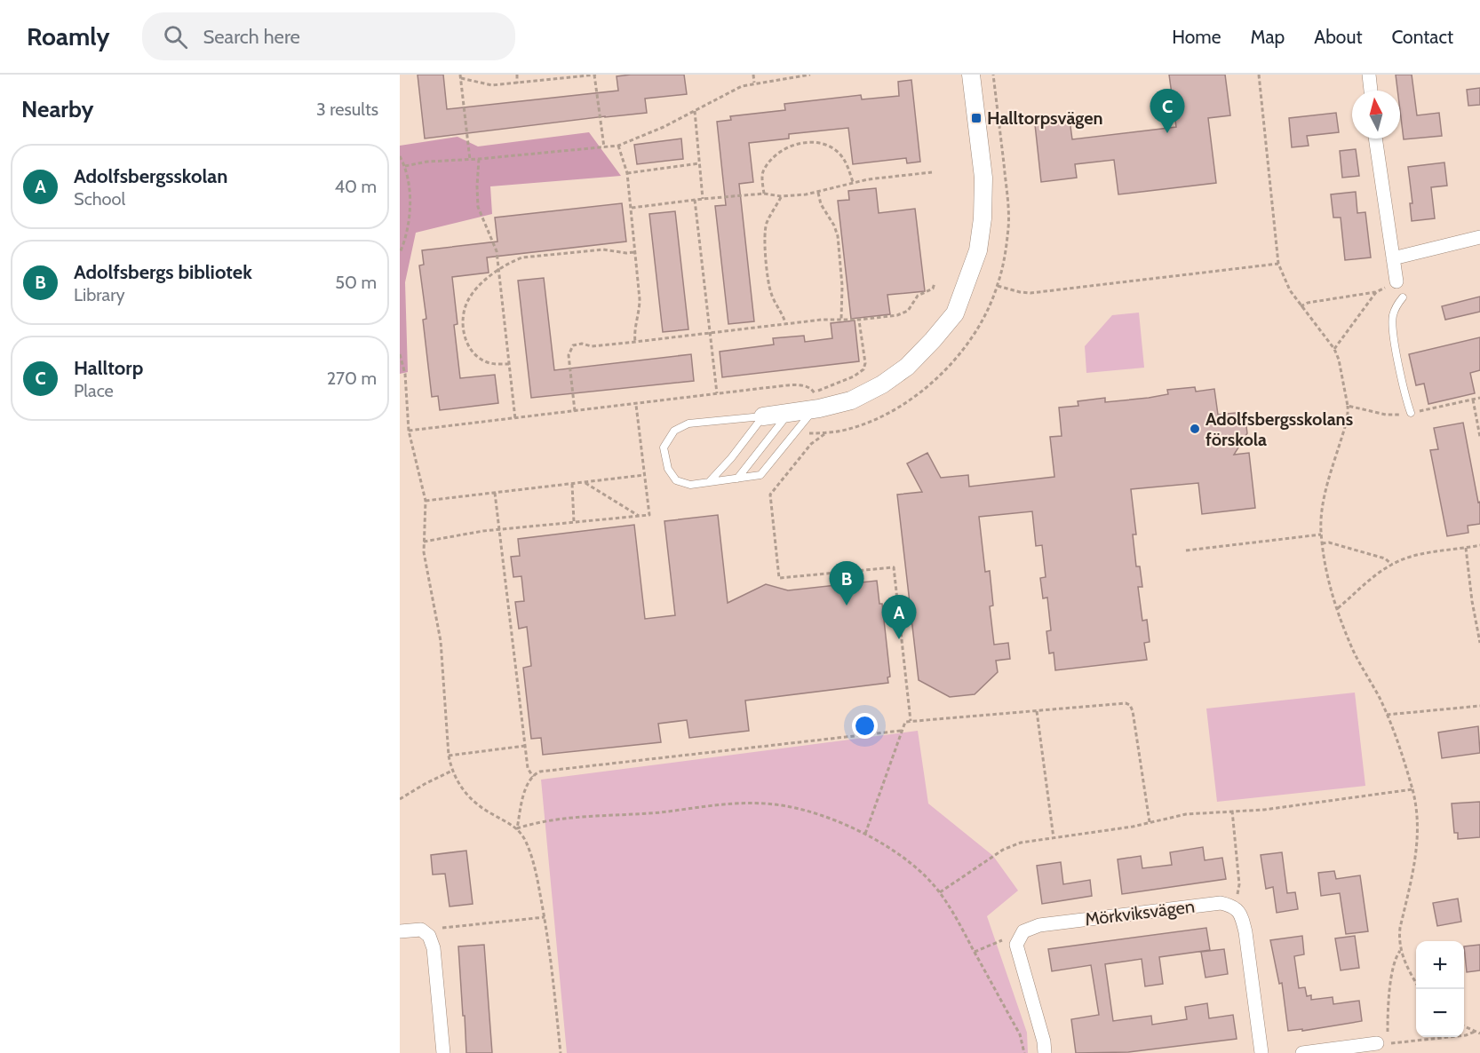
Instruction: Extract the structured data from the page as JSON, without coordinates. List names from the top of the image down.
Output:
{
  "streets": {
    "street": ["Mörkviksvägen"]
  },
  "places": {
    "transit": ["Halltorpsvägen"],
    "other": ["Adolfsbergsskolans förskola"]
  },
  "north": "top",
  "page": {
    "header": "Roamly",
    "search": "Search here",
    "nav": [
      "Home",
      "Map",
      "About",
      "Contact"
    ],
    "heading": ["Nearby", "3 results"],
    "pins": ["C", "B", "A"],
    "list": [
      {
        "mark": "A",
        "name": "Adolfsbergsskolan",
        "note": "School",
        "value": "40 m"
      },
      {
        "mark": "B",
        "name": "Adolfsbergs bibliotek",
        "note": "Library",
        "value": "50 m"
      },
      {
        "mark": "C",
        "name": "Halltorp",
        "note": "Place",
        "value": "270 m"
      }
    ],
    "map_buttons": ["+", "−"]
  }
}
